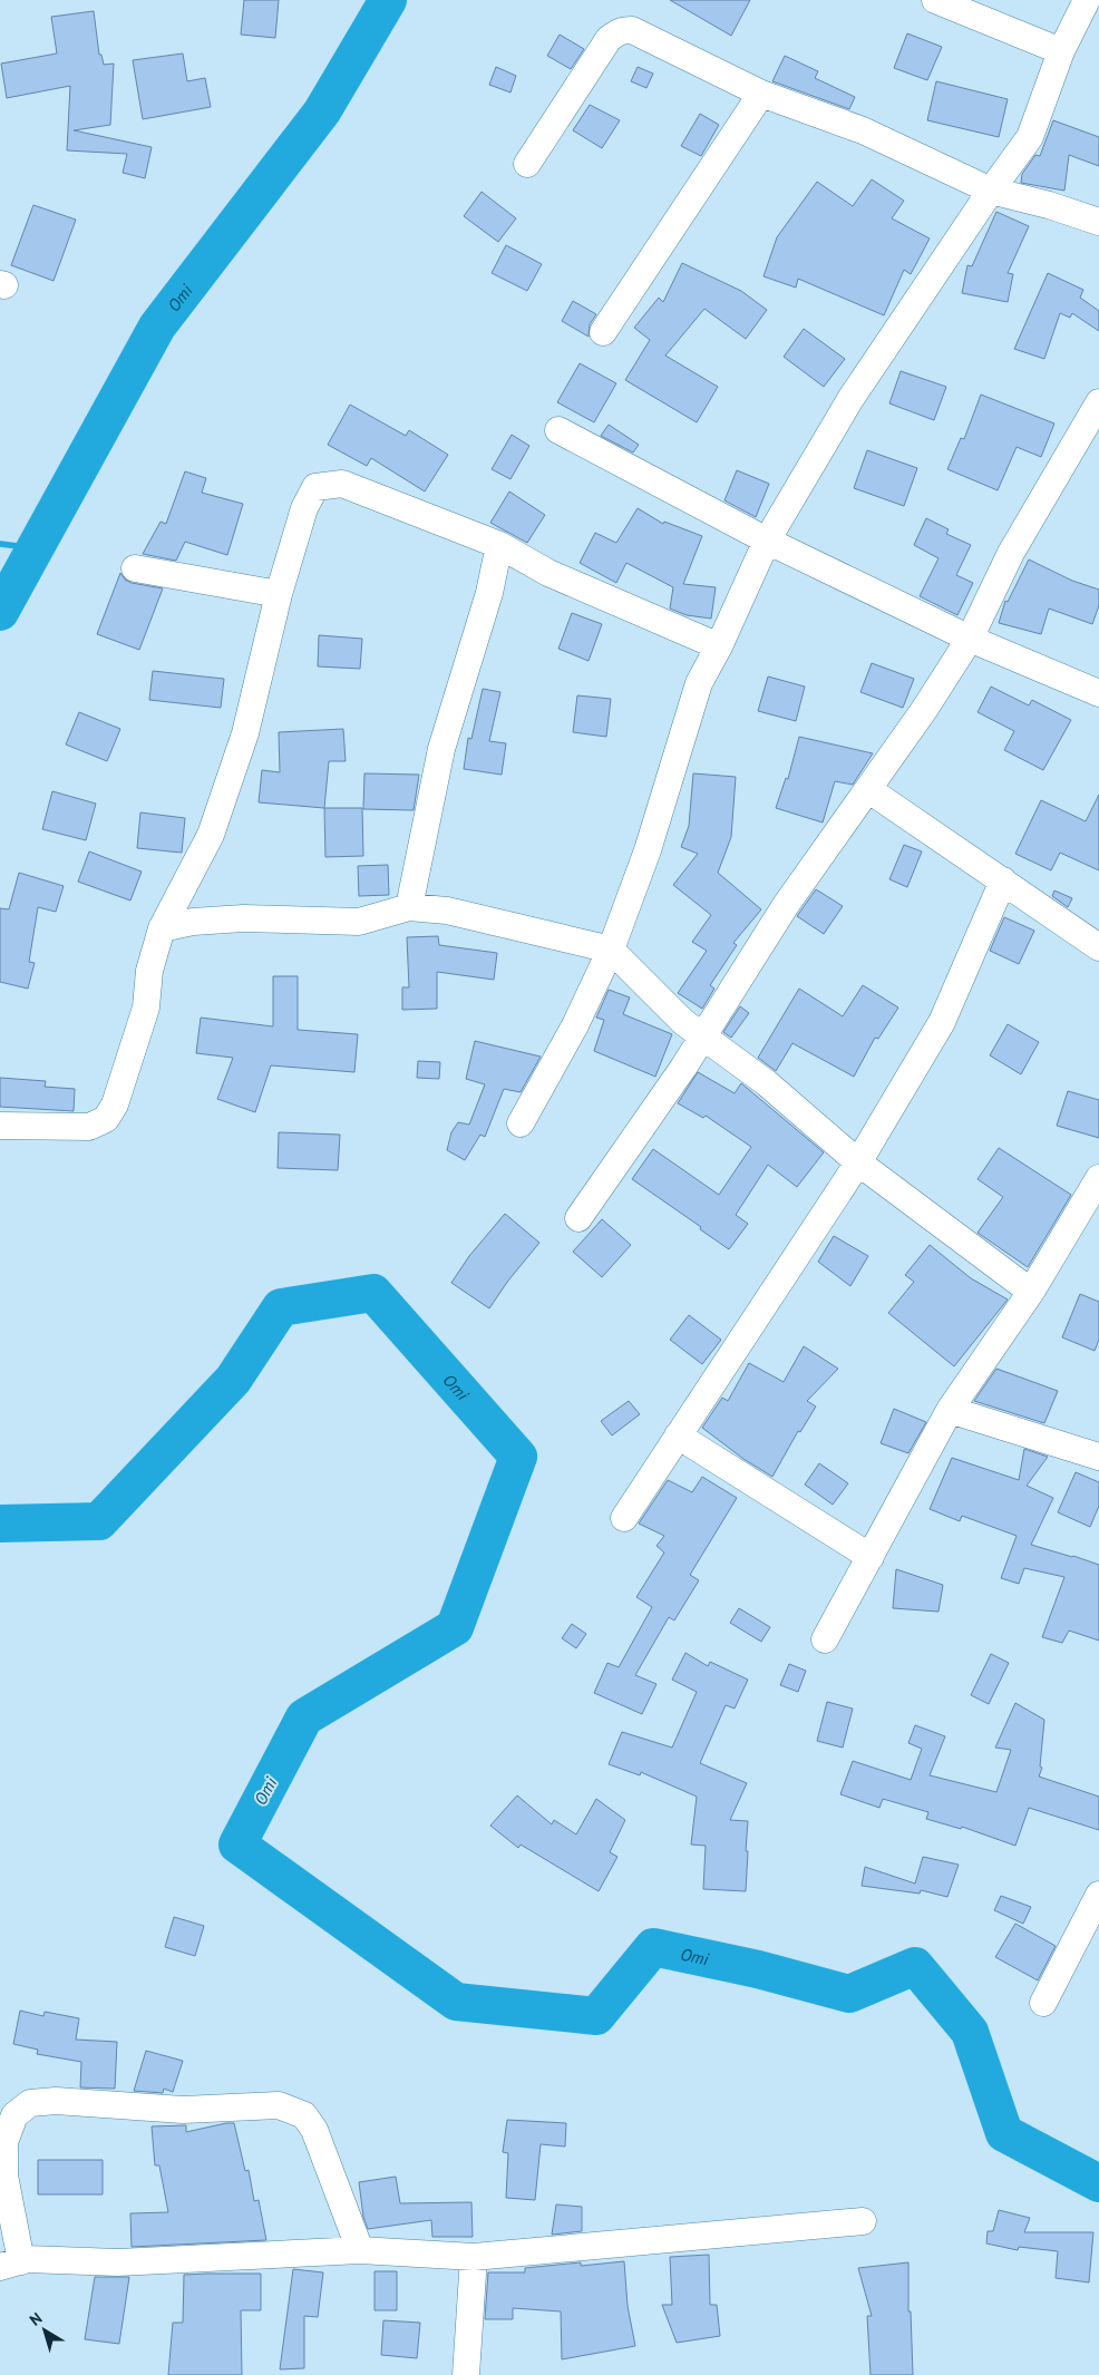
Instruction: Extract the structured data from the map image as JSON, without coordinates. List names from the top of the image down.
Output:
{
  "water": ["Omi"],
  "north": "top left"
}
